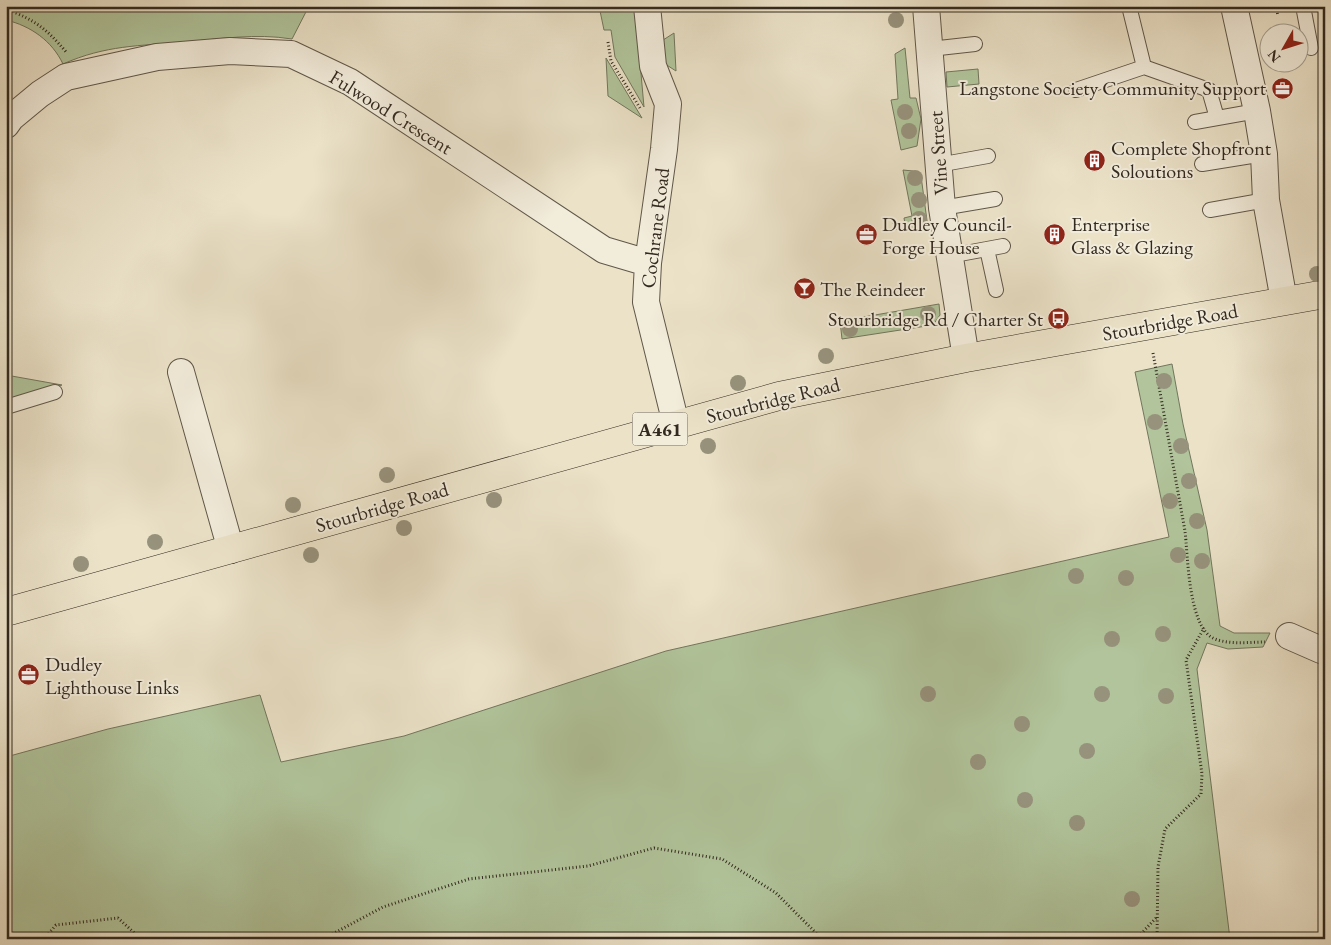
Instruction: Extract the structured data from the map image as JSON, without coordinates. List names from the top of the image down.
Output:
{
  "streets": {
    "main road": ["Stourbridge Road", "A461"],
    "street": ["Fulwood Crescent", "Vine Street", "Cochrane Road"]
  },
  "crossings": [
    ["Fulwood Crescent", "Cochrane Road"],
    ["Vine Street", "Stourbridge Road"],
    ["Cochrane Road", "Stourbridge Road"]
  ],
  "places": {
    "office": ["Langstone Society Community Support", "Dudley Council- Forge House", "Dudley Lighthouse Links"],
    "building": ["Complete Shopfront Soloutions", "Enterprise Glass & Glazing"],
    "bar": ["The Reindeer"],
    "bus stop": ["Stourbridge Rd / Charter St"]
  },
  "north": "bottom left"
}
